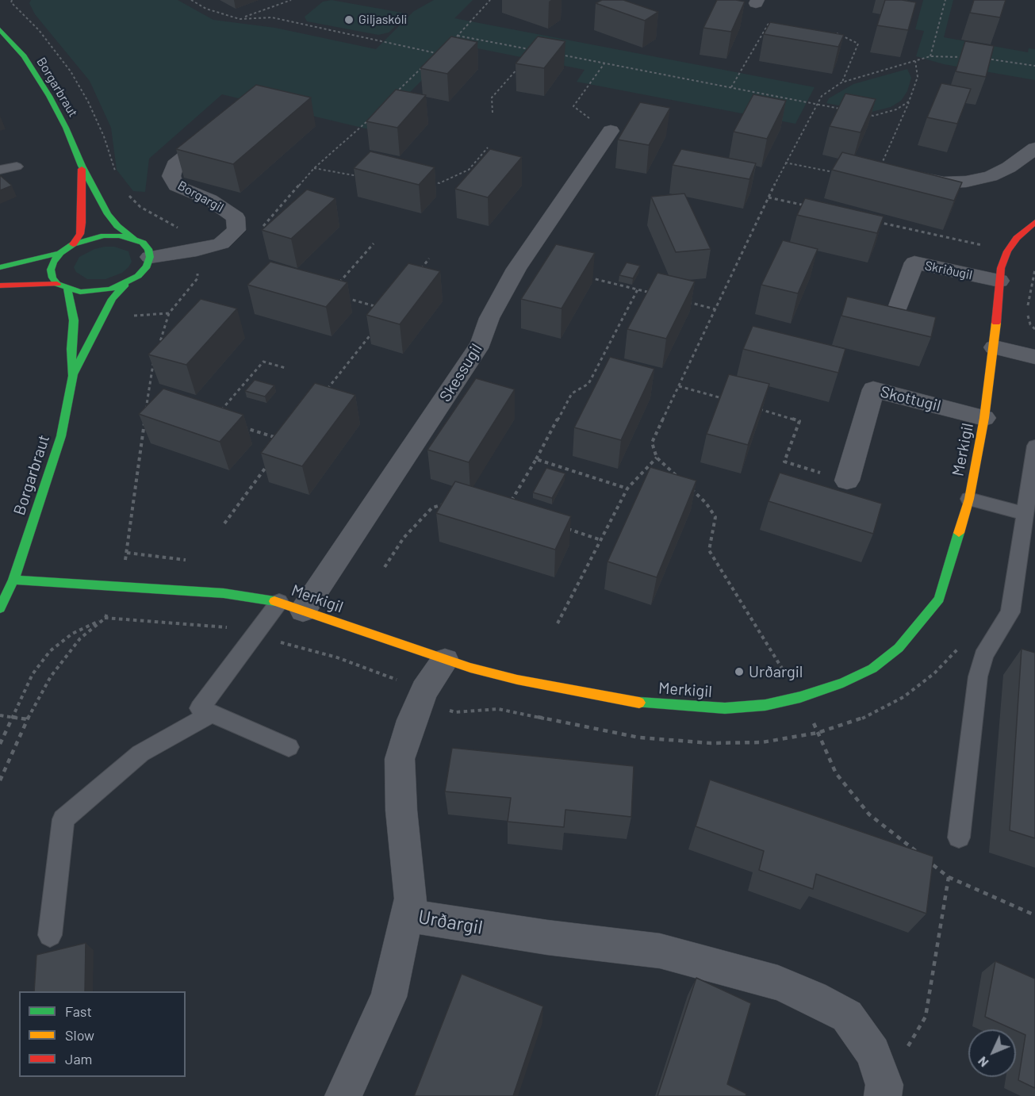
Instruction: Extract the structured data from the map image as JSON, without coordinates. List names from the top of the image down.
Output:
{
  "streets": {
    "street": [
      "Borgarbraut",
      "Borgargil",
      "Skriðugil",
      "Skessugil",
      "Skottugil",
      "Merkigil",
      "Urðargil"
    ]
  },
  "crossings": [
    ["Borgarbraut", "Borgargil"],
    ["Borgarbraut", "Merkigil"],
    ["Skriðugil", "Merkigil"],
    ["Skessugil", "Merkigil"],
    ["Skottugil", "Merkigil"],
    ["Merkigil", "Urðargil"]
  ],
  "places": ["Giljaskóli", "Urðargil"],
  "legend": ["Fast", "Slow", "Jam"],
  "north": "bottom left"
}
